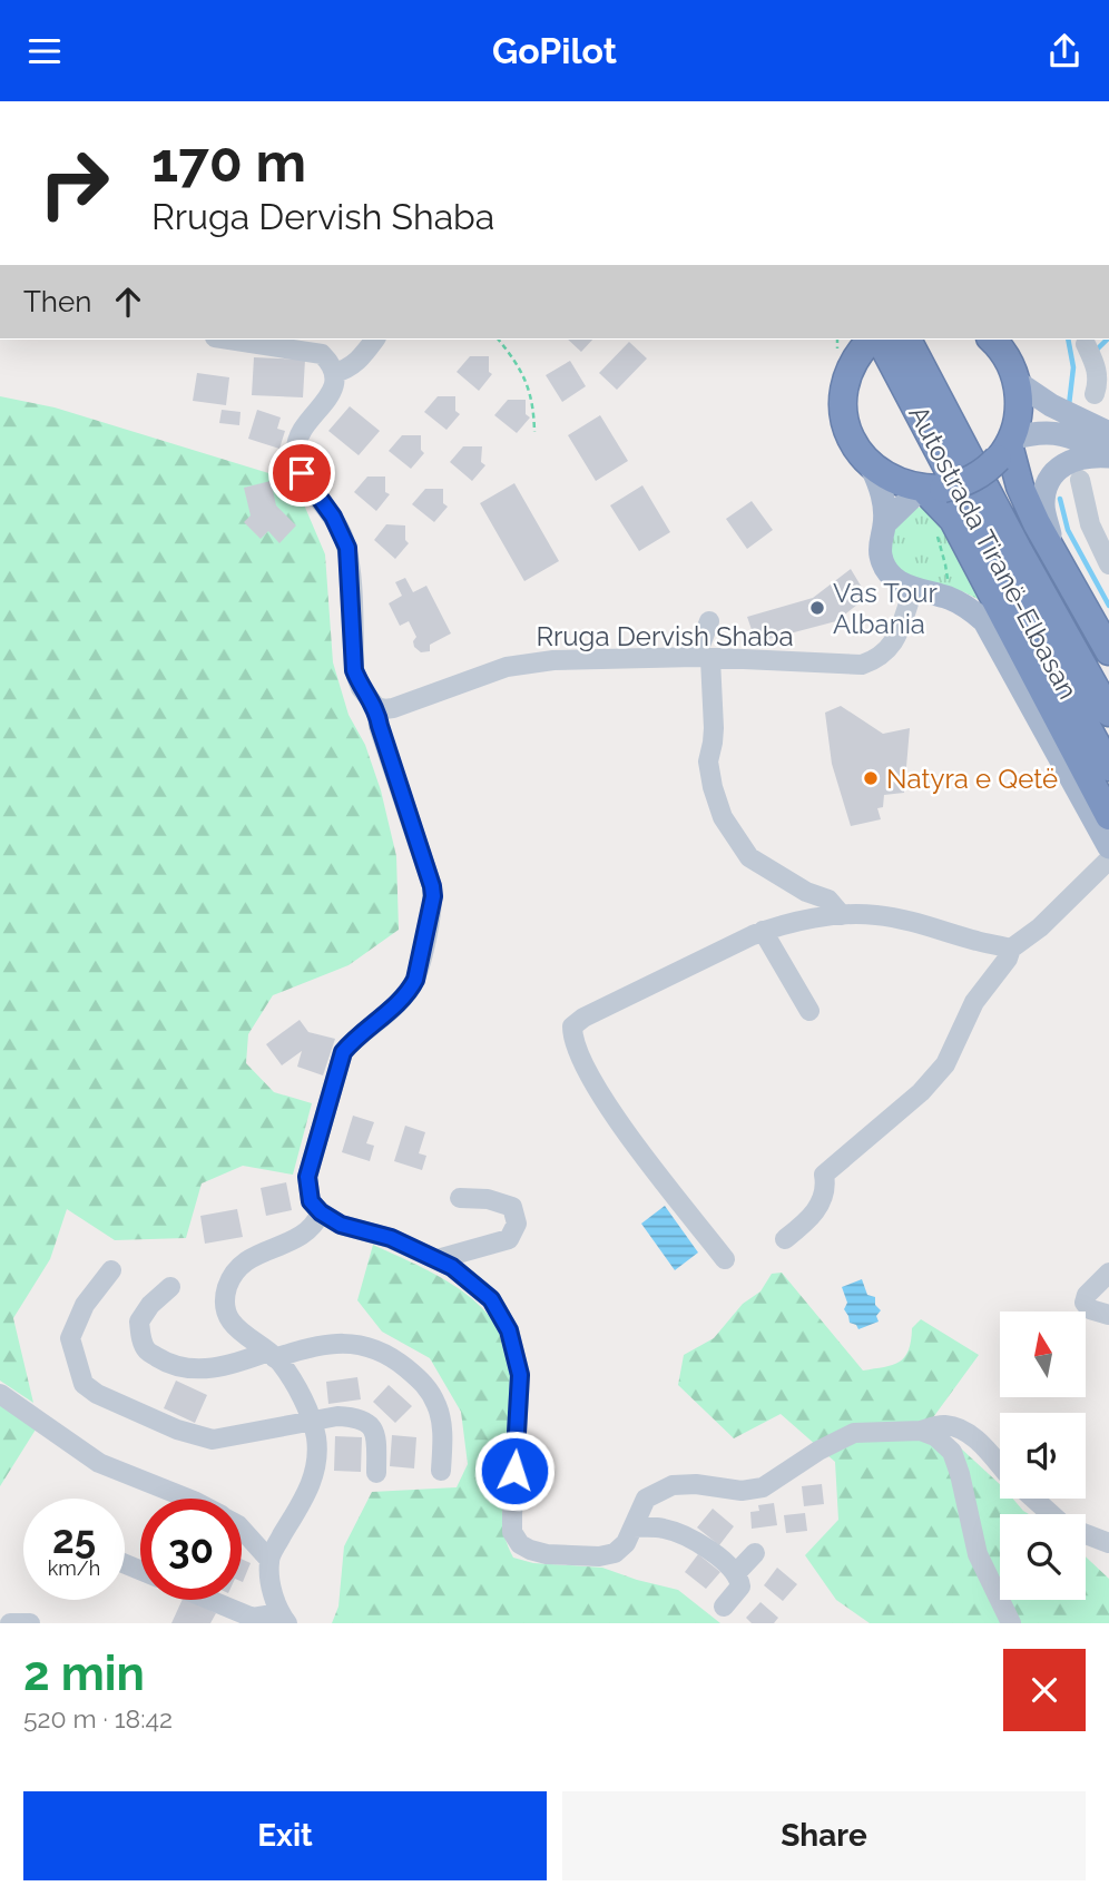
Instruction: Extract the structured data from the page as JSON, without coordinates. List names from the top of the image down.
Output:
{
  "streets": {
    "highway": ["Autostrada Tiranë-Elbasan"],
    "street": ["Rruga Dervish Shaba"]
  },
  "places": ["Vas Tour Albania", "Natyra e Qetë"],
  "north": "top",
  "page": {
    "header": "GoPilot",
    "turn": ["170 m", "Rruga Dervish Shaba"],
    "then": "Then",
    "speed": "25 km/h",
    "limit": "30",
    "heading": ["2 min", "520 m · 18:42"],
    "buttons": ["Exit", "Share"]
  }
}
